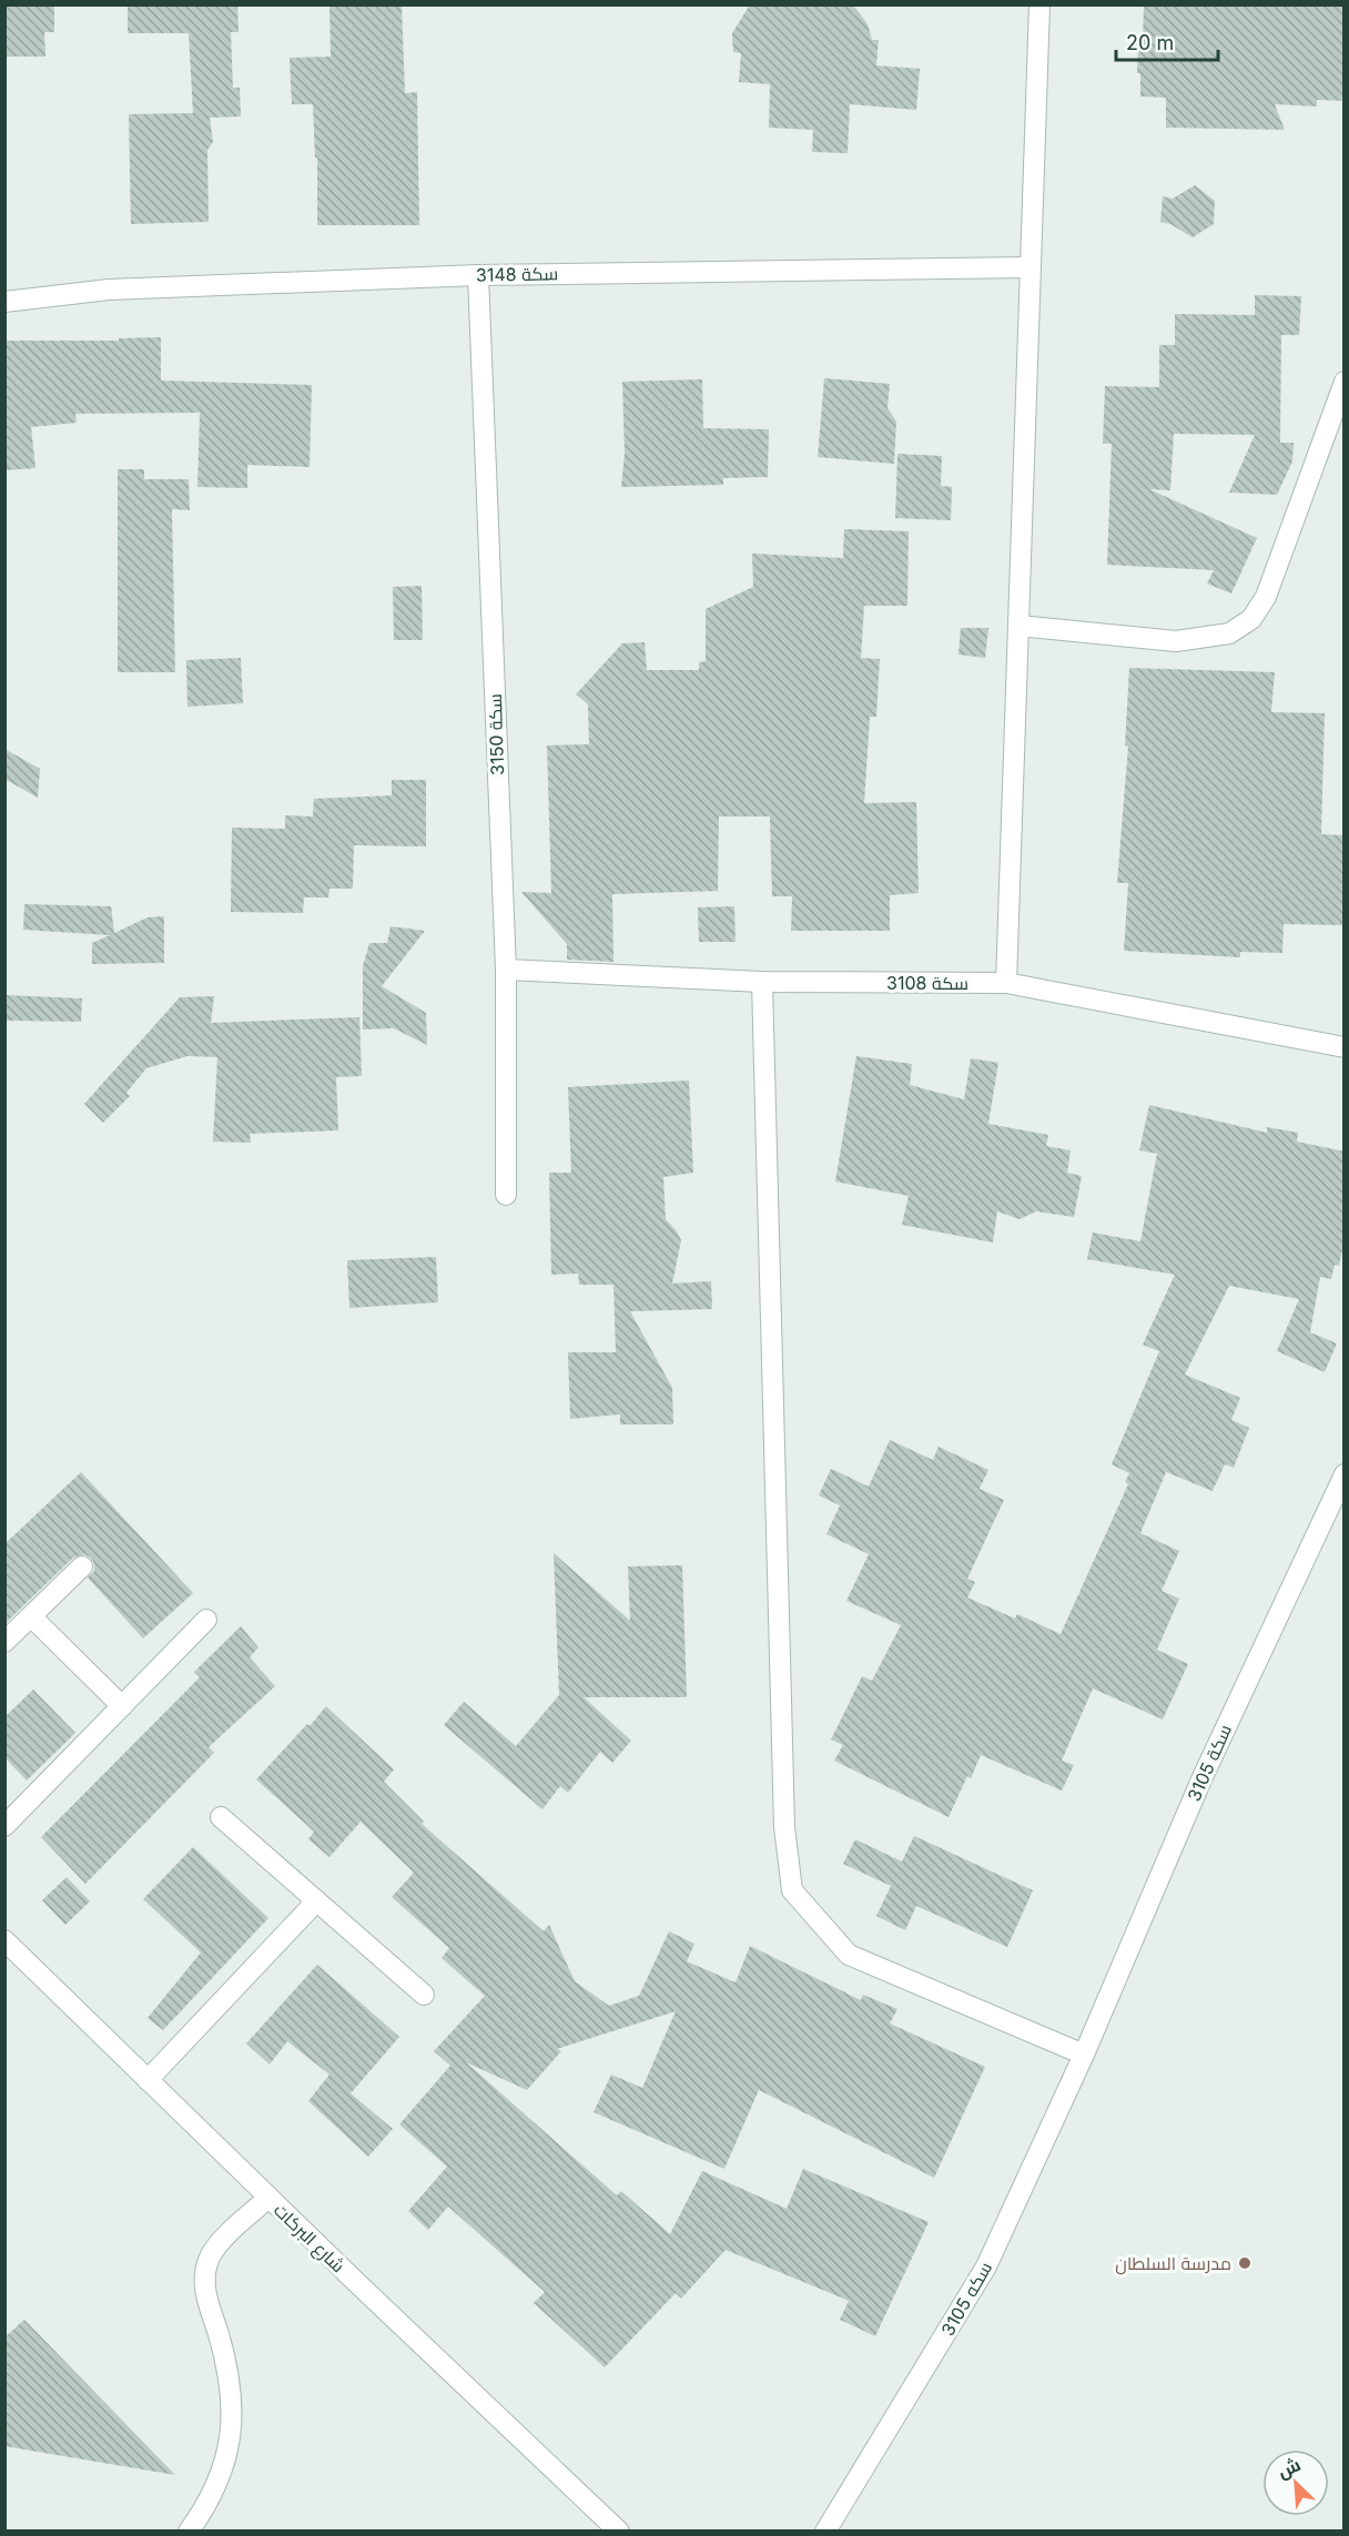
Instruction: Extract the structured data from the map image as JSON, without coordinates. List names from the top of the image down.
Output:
{
  "streets": {
    "street": [
      "سكة 3148",
      "سكة 3150",
      "سكة 3108",
      "سكة 3105",
      "شارع البركات",
      "سكه 3105"
    ]
  },
  "crossings": [
    ["سكة 3148", "سكة 3150"],
    ["سكة 3150", "سكة 3108"],
    ["سكة 3105", "سكه 3105"]
  ],
  "places": ["مدرسة السلطان"],
  "scale_bar": "20 m",
  "north": "top left"
}
